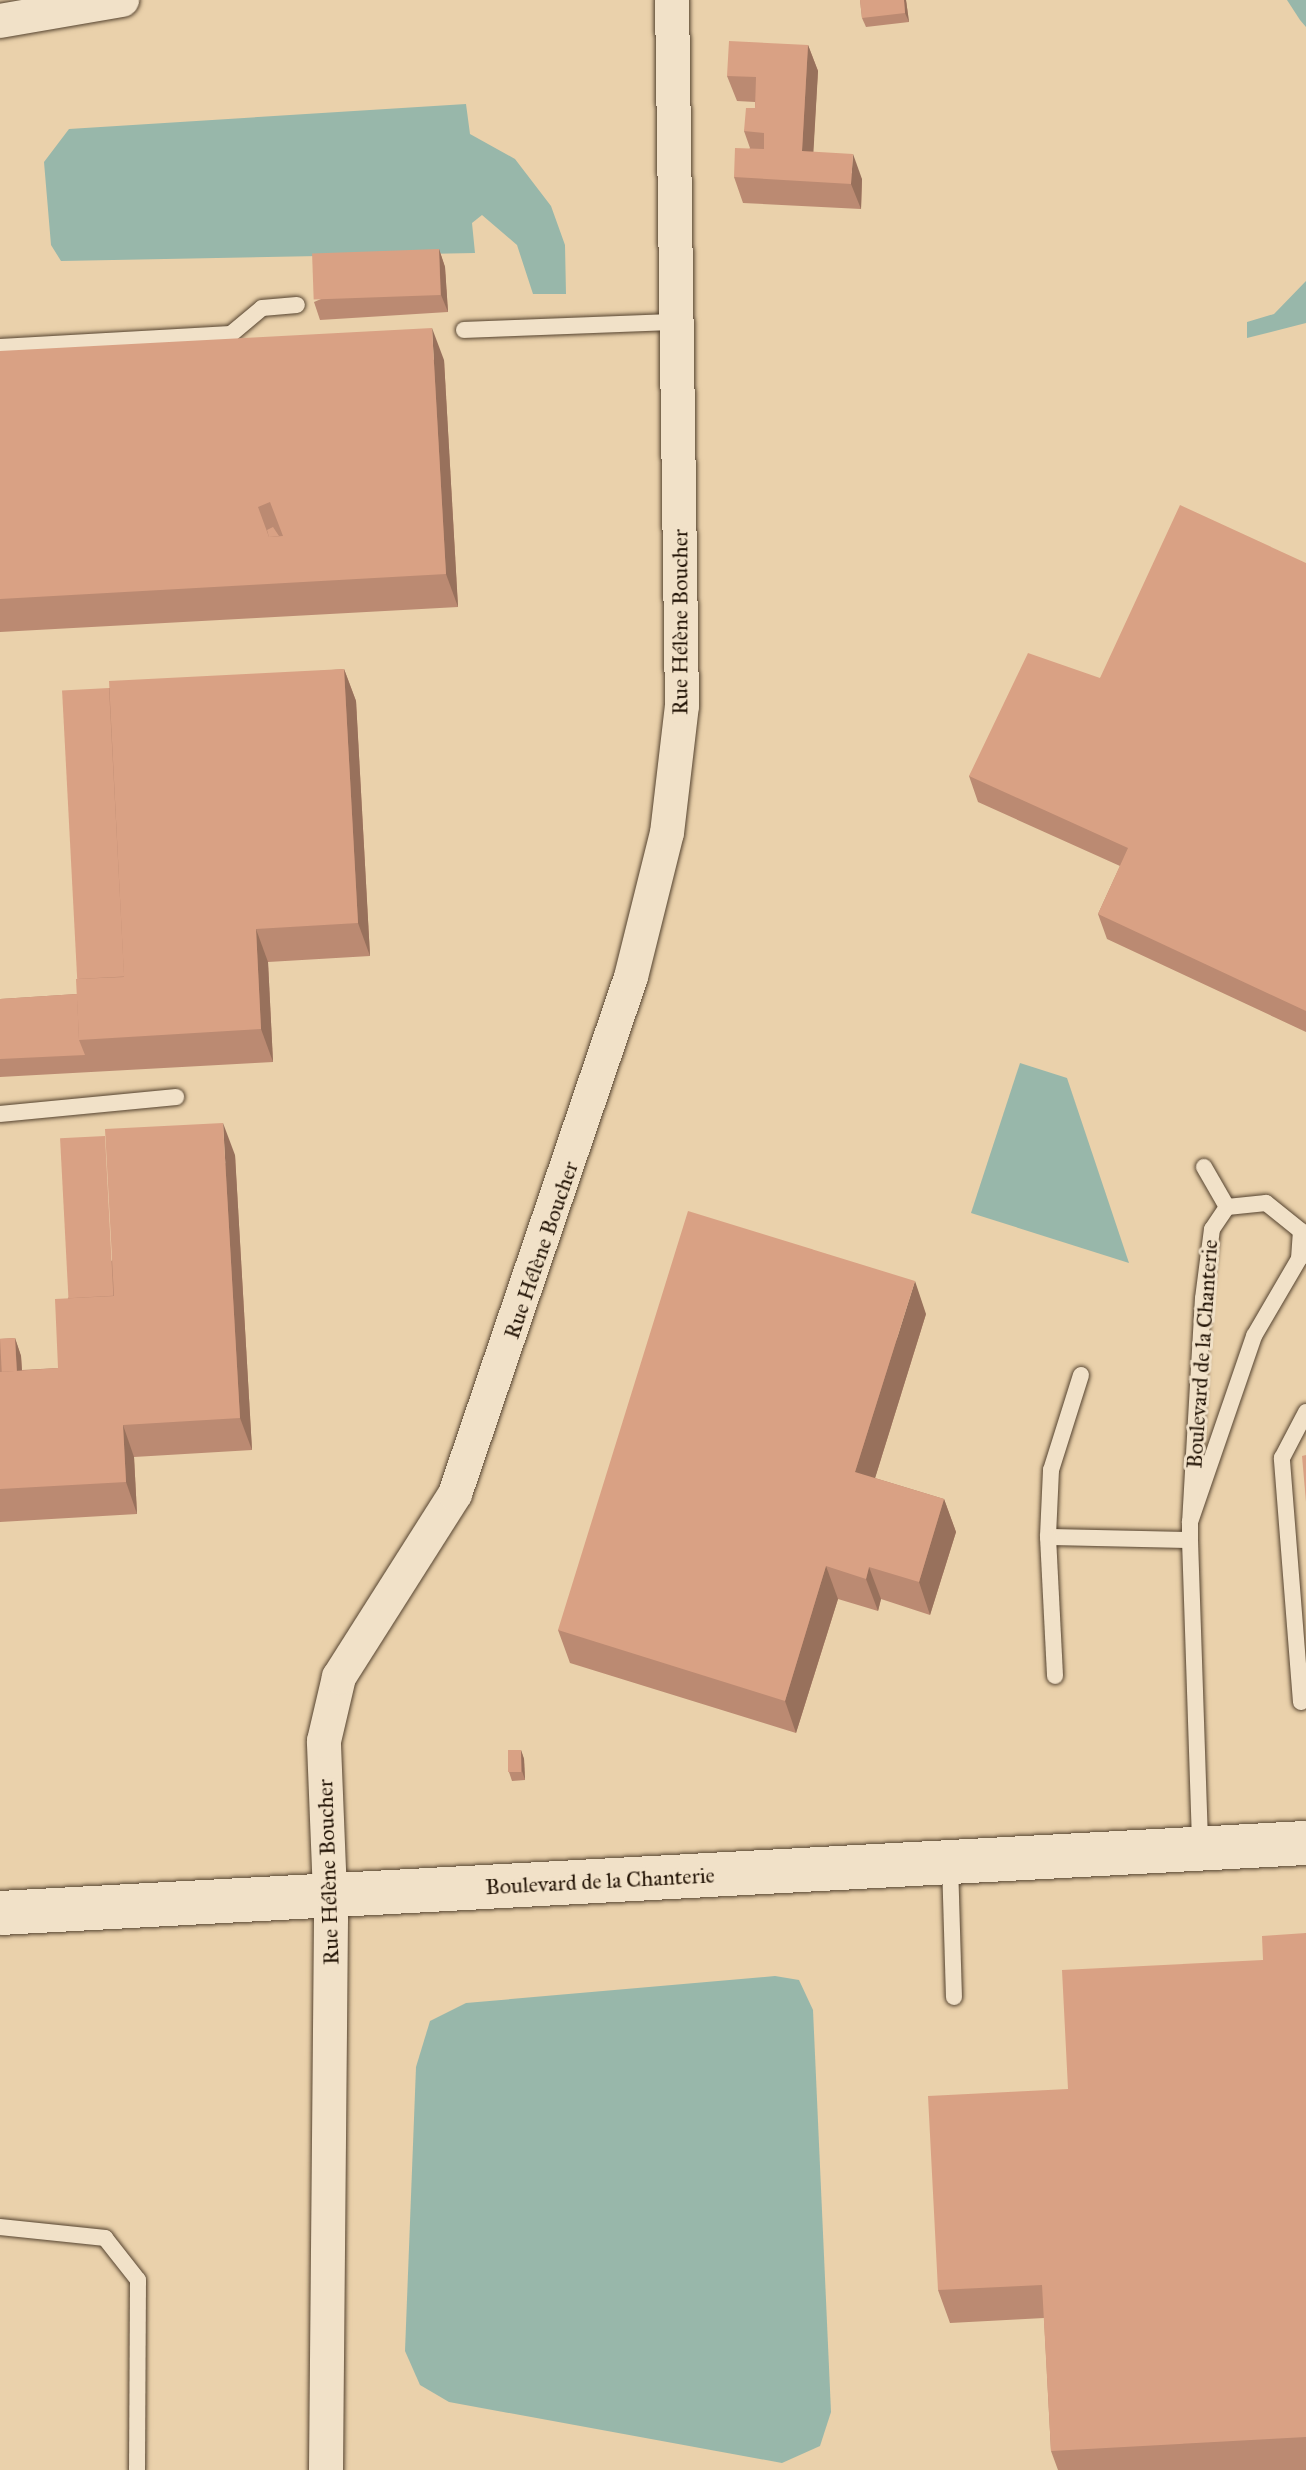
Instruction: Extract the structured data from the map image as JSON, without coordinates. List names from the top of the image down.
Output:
{
  "streets": {
    "street": ["Rue Hélène Boucher", "Boulevard de la Chanterie"]
  },
  "crossings": [
    ["Rue Hélène Boucher", "Boulevard de la Chanterie"]
  ]
}
